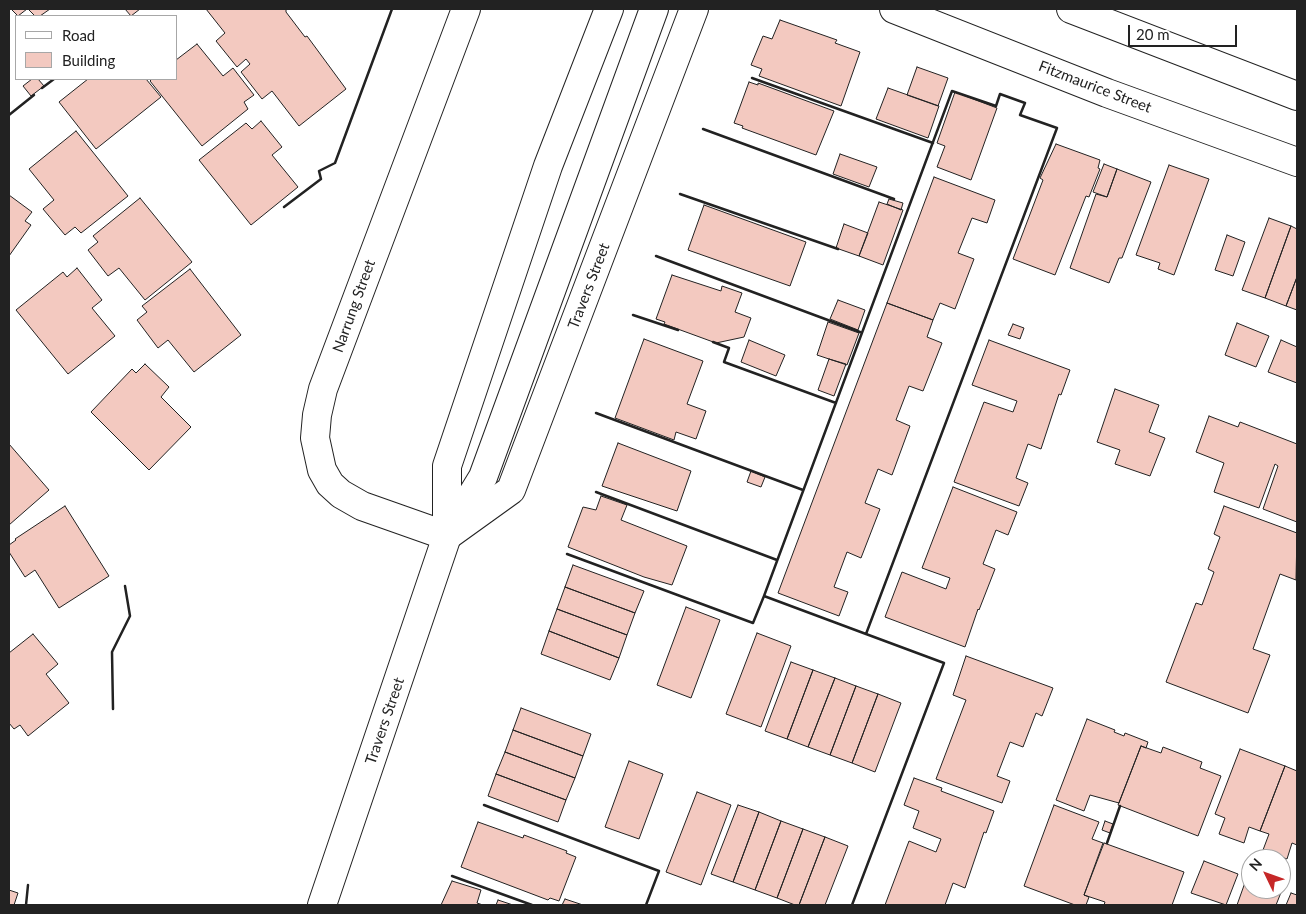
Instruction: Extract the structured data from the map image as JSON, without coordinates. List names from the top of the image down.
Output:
{
  "streets": {
    "main road": ["Fitzmaurice Street", "Travers Street", "Narrung Street"]
  },
  "crossings": [
    ["Travers Street", "Narrung Street"]
  ],
  "legend": ["Road", "Building"],
  "scale_bar": "20 m",
  "north": "top left"
}
